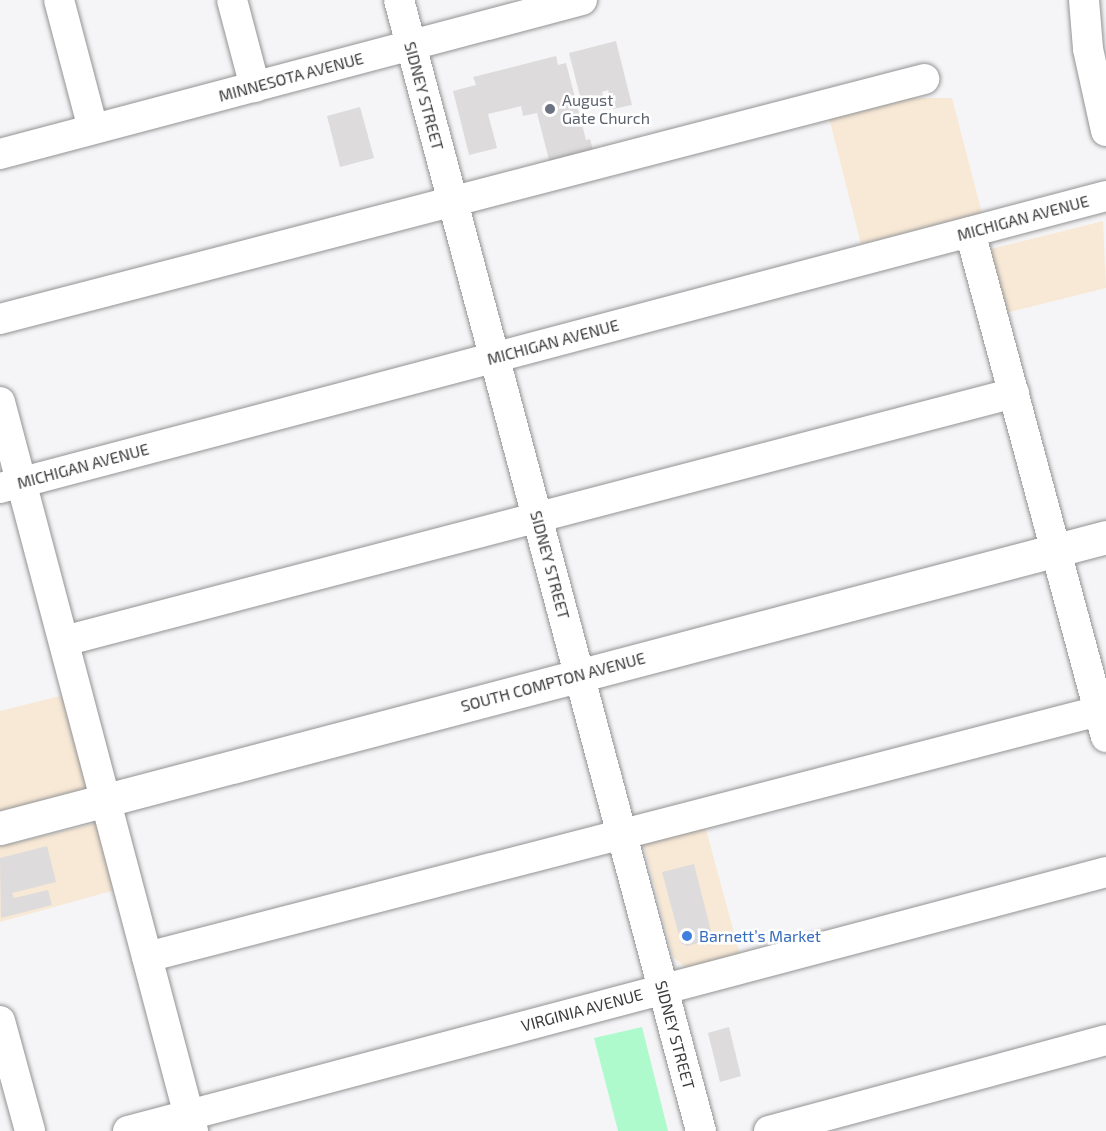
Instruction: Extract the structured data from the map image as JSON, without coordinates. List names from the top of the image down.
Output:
{
  "streets": {
    "main road": ["SOUTH COMPTON AVENUE"],
    "street": [
      "MINNESOTA AVENUE",
      "SIDNEY STREET",
      "MICHIGAN AVENUE",
      "VIRGINIA AVENUE"
    ]
  },
  "crossings": [
    ["MINNESOTA AVENUE", "SIDNEY STREET"],
    ["SIDNEY STREET", "MICHIGAN AVENUE"],
    ["SIDNEY STREET", "SOUTH COMPTON AVENUE"],
    ["SIDNEY STREET", "VIRGINIA AVENUE"]
  ],
  "places": ["August Gate Church", "Barnett’s Market"]
}
